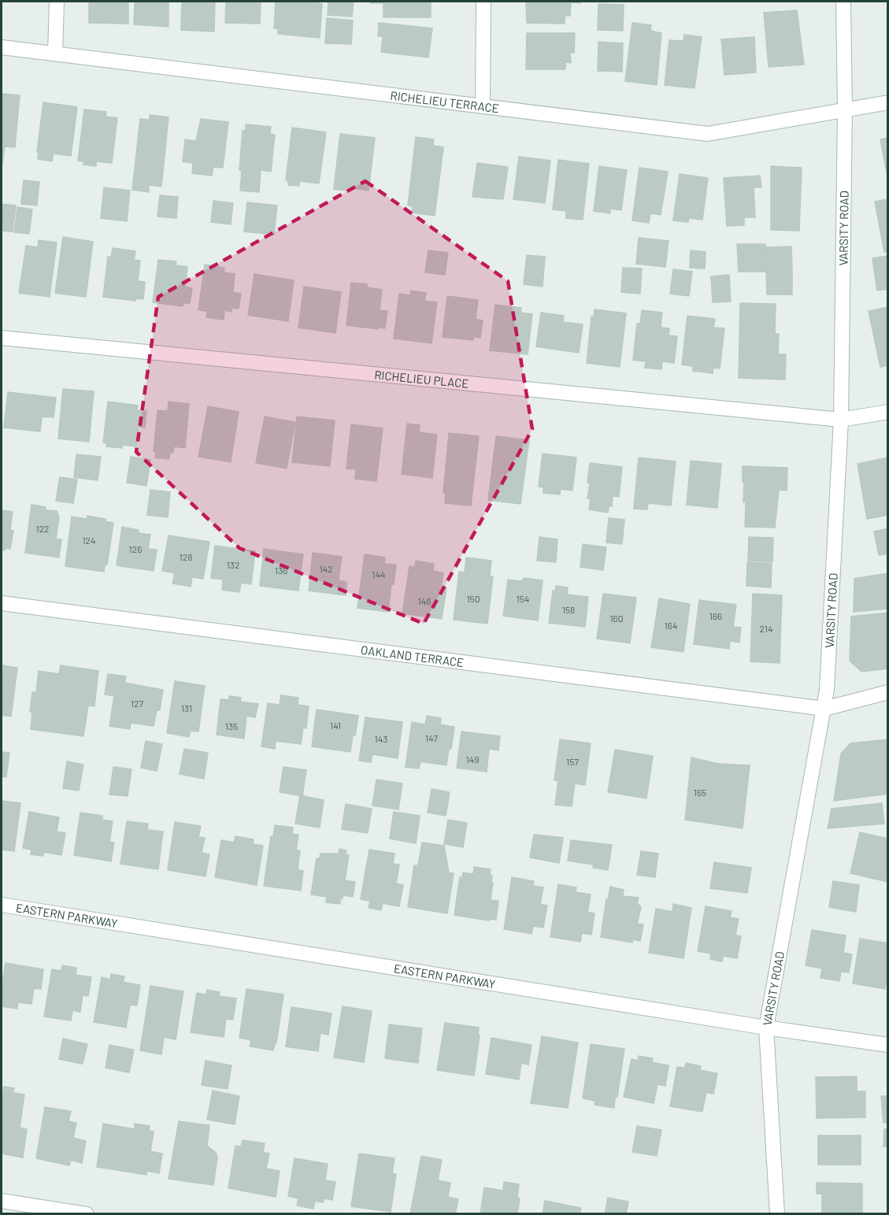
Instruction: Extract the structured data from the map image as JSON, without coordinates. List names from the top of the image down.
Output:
{
  "streets": {
    "street": [
      "RICHELIEU TERRACE",
      "VARSITY ROAD",
      "RICHELIEU PLACE",
      "OAKLAND TERRACE",
      "EASTERN PARKWAY"
    ]
  },
  "crossings": [
    ["RICHELIEU TERRACE", "VARSITY ROAD"],
    ["VARSITY ROAD", "RICHELIEU PLACE"],
    ["VARSITY ROAD", "OAKLAND TERRACE"],
    ["VARSITY ROAD", "EASTERN PARKWAY"]
  ],
  "house_numbers": [
    "122",
    "124",
    "126",
    "128",
    "132",
    "142",
    "136",
    "144",
    "150",
    "154",
    "148",
    "158",
    "166",
    "160",
    "164",
    "214",
    "127",
    "131",
    "141",
    "135",
    "147",
    "143",
    "149",
    "157",
    "165"
  ]
}
